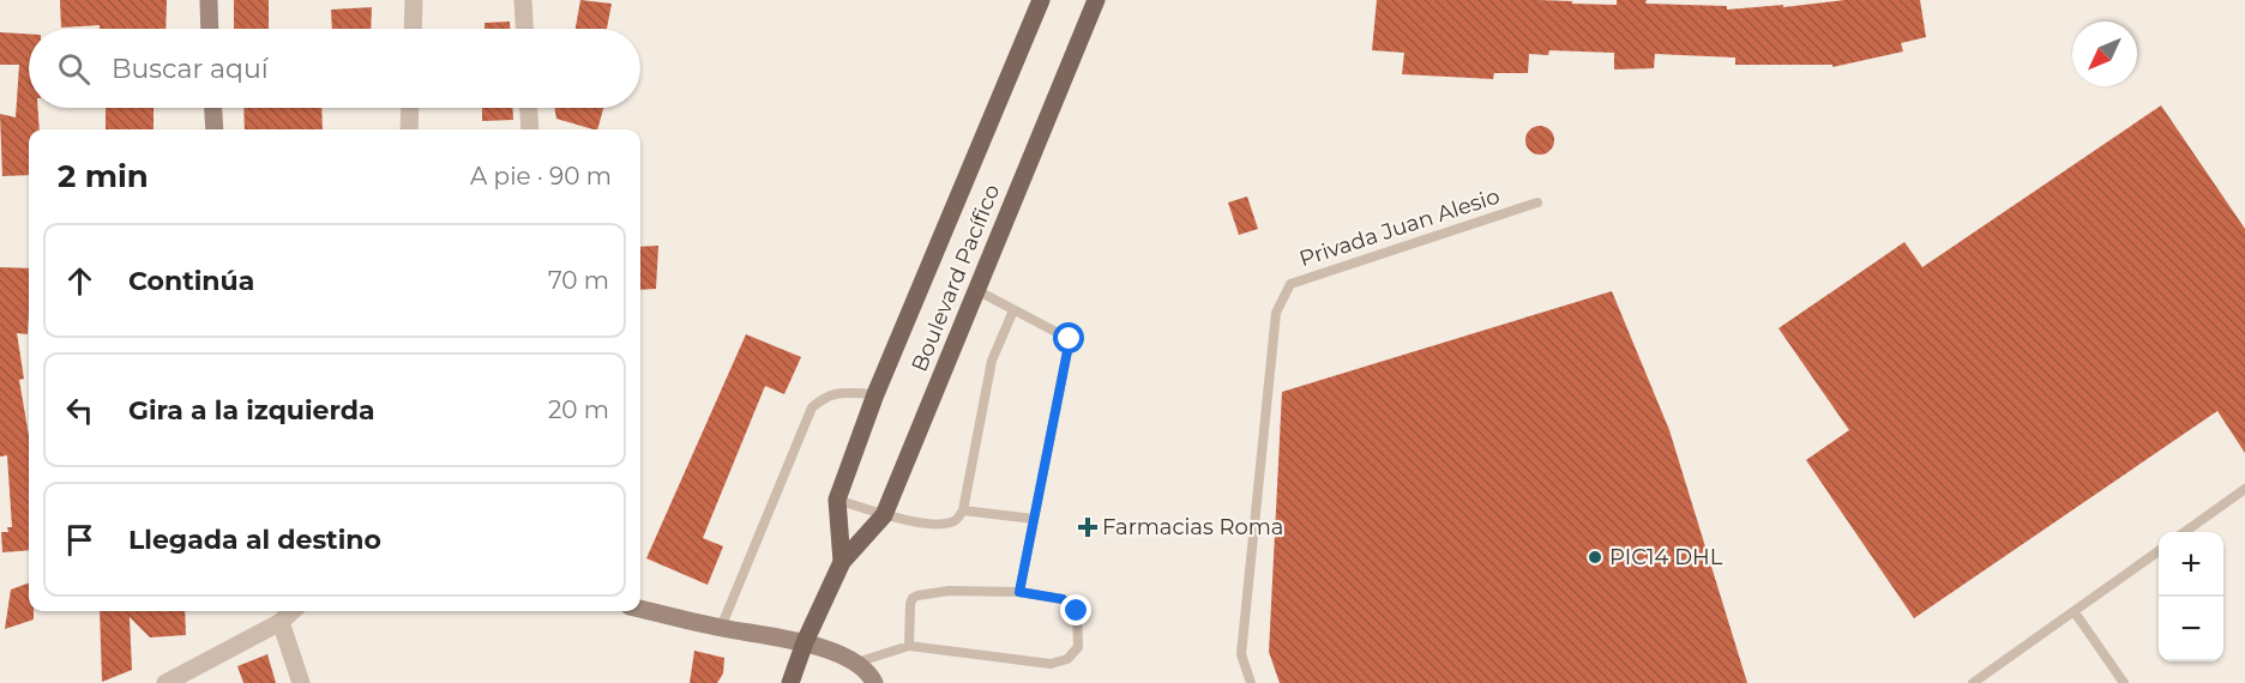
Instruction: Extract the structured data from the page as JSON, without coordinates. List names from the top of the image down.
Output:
{
  "streets": {
    "main road": ["Boulevard Pacífico"],
    "lane": ["Privada Juan Alesio"]
  },
  "places": {
    "health": ["Farmacias Roma"],
    "other": ["PIC14 DHL"]
  },
  "north": "bottom left",
  "page": {
    "search": "Buscar aquí",
    "heading": ["2 min", "A pie · 90 m"],
    "list": [
      ["Continúa", "70 m"],
      ["Gira a la izquierda", "20 m"],
      "Llegada al destino"
    ],
    "map_buttons": ["+", "−"]
  }
}
